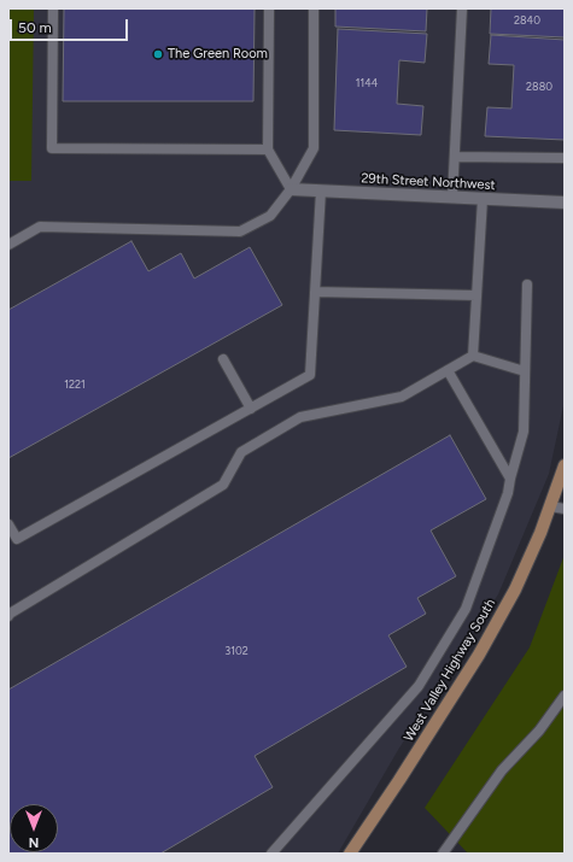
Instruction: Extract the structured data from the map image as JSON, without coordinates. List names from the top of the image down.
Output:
{
  "streets": {
    "main road": ["West Valley Highway South"],
    "street": ["29th Street Northwest"]
  },
  "places": ["The Green Room"],
  "house_numbers": [
    "2840",
    "1144",
    "2880",
    "1221",
    "3102"
  ],
  "scale_bar": "50 m",
  "north": "bottom"
}
